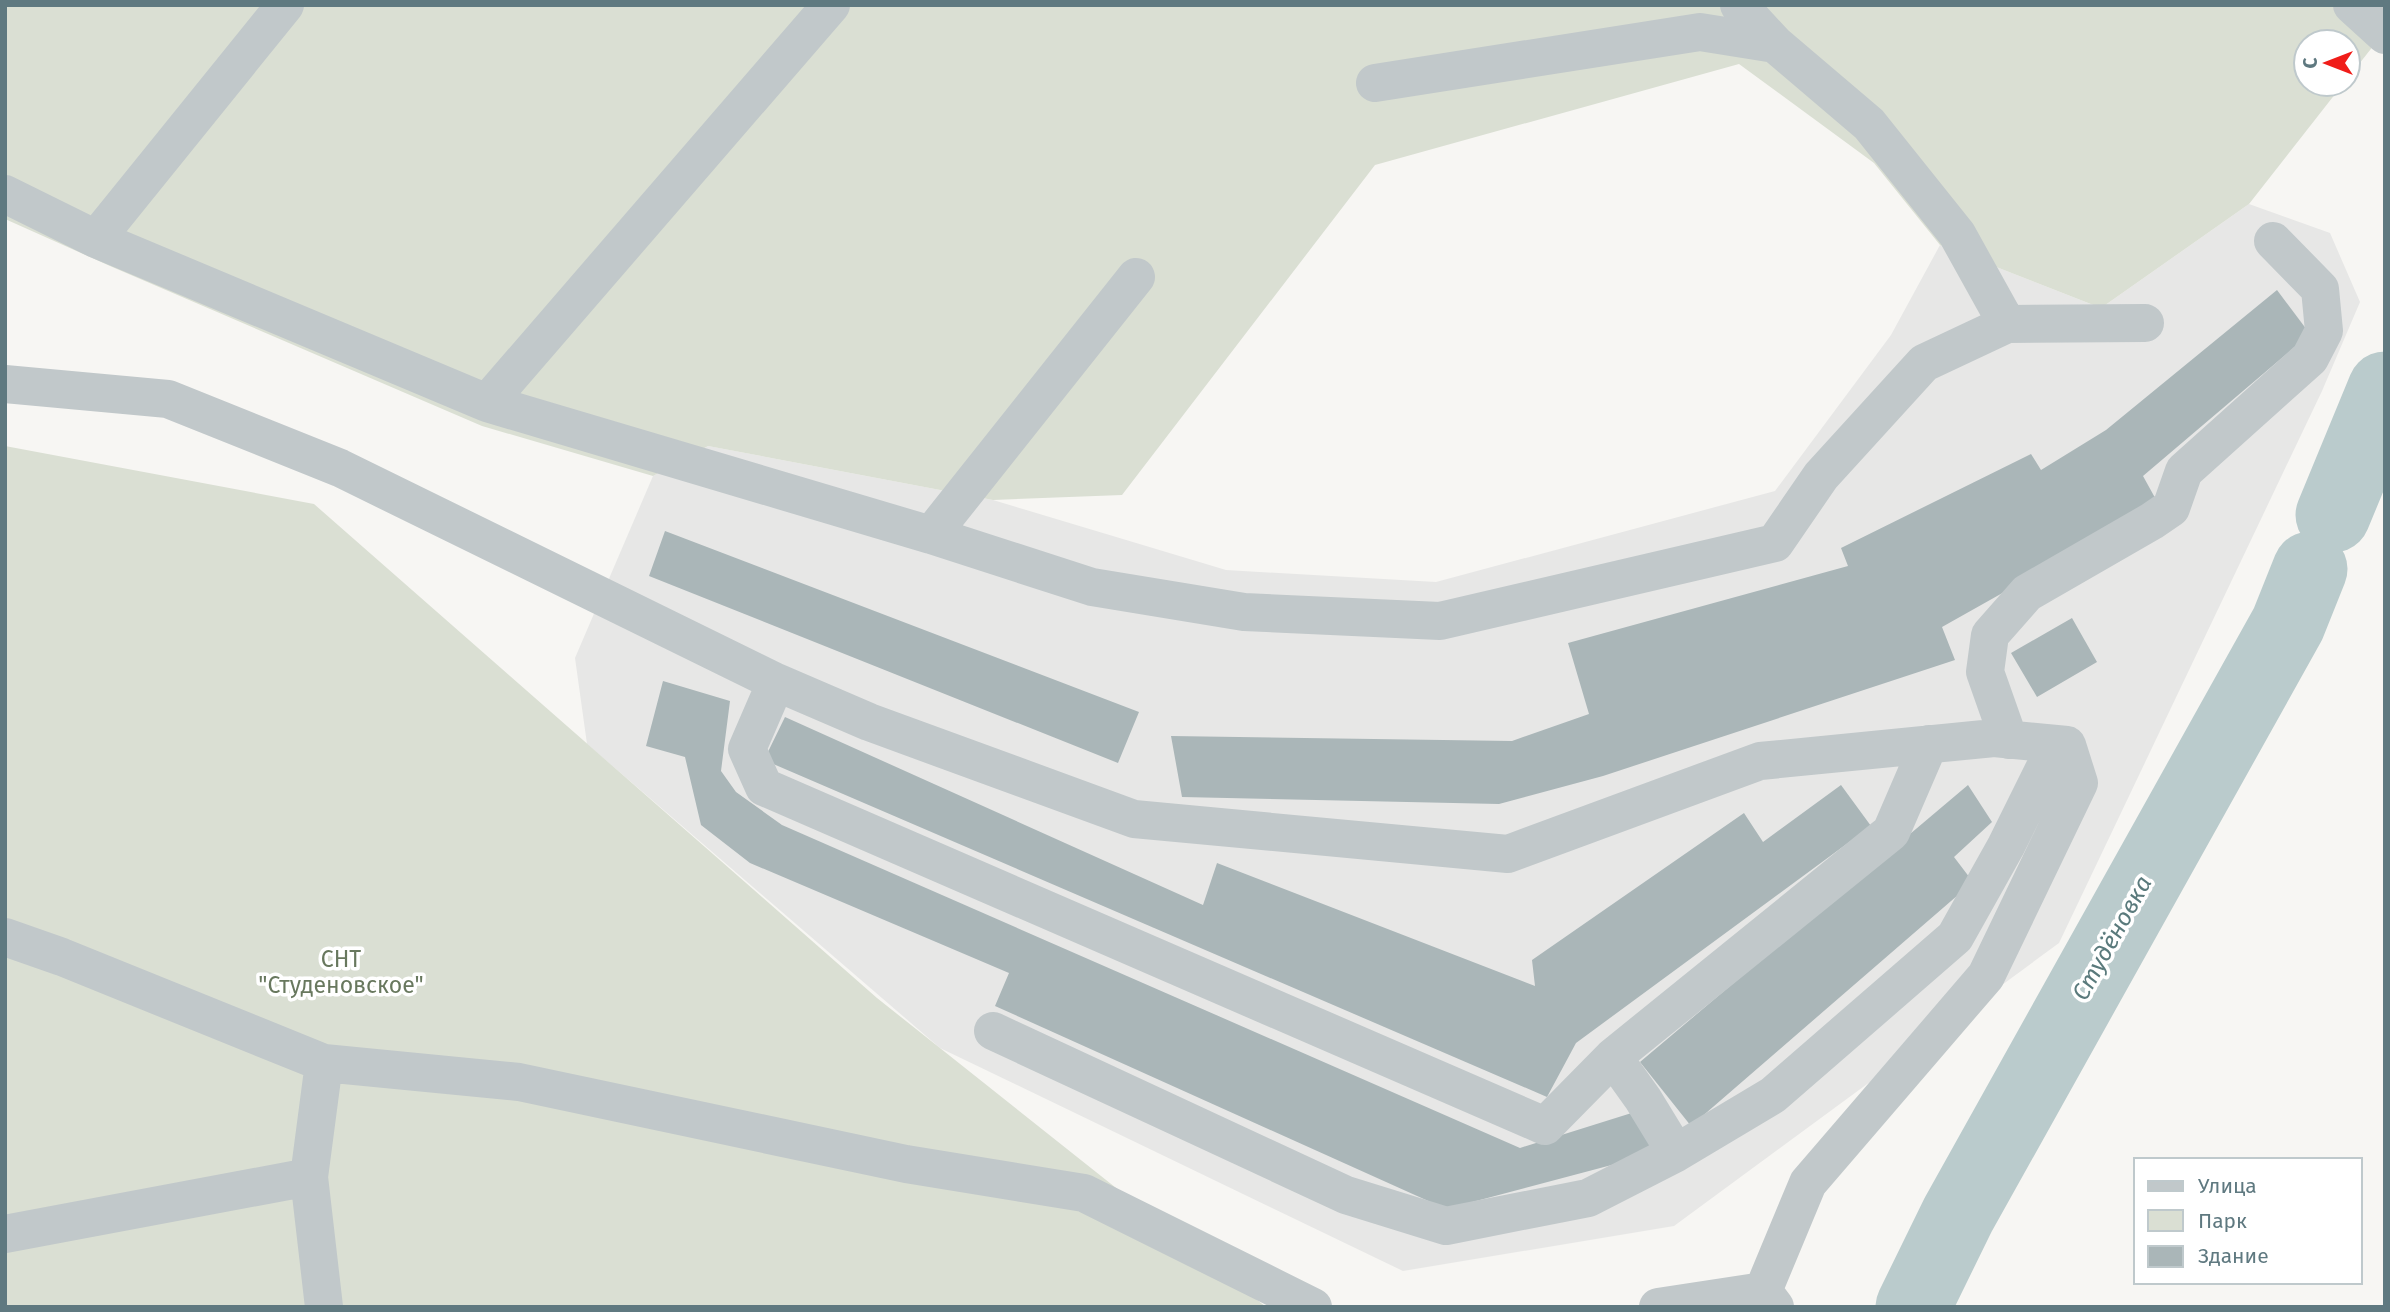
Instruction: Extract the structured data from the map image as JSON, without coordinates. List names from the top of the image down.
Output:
{
  "water": ["Студёновка"],
  "parks": ["СНТ \"Студеновское\""],
  "legend": ["Улица", "Парк", "Здание"],
  "north": "left"
}
